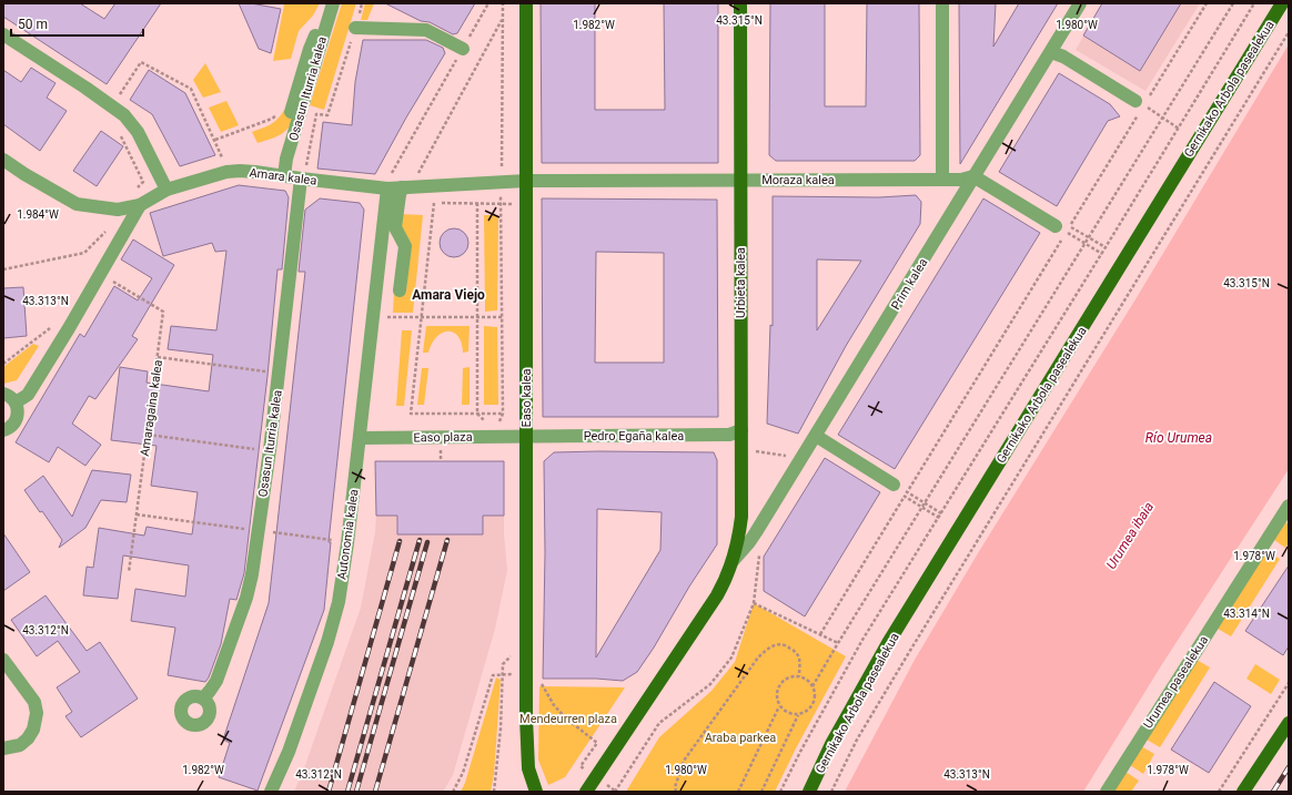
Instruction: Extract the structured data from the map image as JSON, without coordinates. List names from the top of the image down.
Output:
{
  "streets": {
    "main road": ["Gernikako Arbola pasealekua", "Urbieta kalea", "Easo kalea"],
    "street": [
      "Osasun Iturria kalea",
      "Amara kalea",
      "Moraza kalea",
      "Prim kalea",
      "Pedro Egaña kalea",
      "Easo plaza",
      "Autonomia kalea",
      "Urumea pasealekua"
    ],
    "path": ["Amaragaina kalea"]
  },
  "crossings": [
    ["Osasun Iturria kalea", "Amara kalea"],
    ["Amara kalea", "Moraza kalea"],
    ["Amara kalea", "Easo kalea"],
    ["Amara kalea", "Autonomia kalea"],
    ["Moraza kalea", "Urbieta kalea"],
    ["Moraza kalea", "Prim kalea"],
    ["Moraza kalea", "Easo kalea"],
    ["Urbieta kalea", "Prim kalea"],
    ["Urbieta kalea", "Pedro Egaña kalea"],
    ["Easo kalea", "Pedro Egaña kalea"],
    ["Easo kalea", "Easo plaza"],
    ["Pedro Egaña kalea", "Easo plaza"],
    ["Easo plaza", "Autonomia kalea"]
  ],
  "districts": ["Amara Viejo"],
  "water": ["Río Urumea", "Urumea ibaia"],
  "parks": ["Mendeurren plaza", "Araba parkea"],
  "scale_bar": "50 m",
  "coordinates": [
    "43.315°N",
    "1.982°W",
    "1.980°W",
    "1.984°W",
    "43.313°N",
    "1.978°W",
    "43.314°N",
    "43.312°N"
  ]
}
